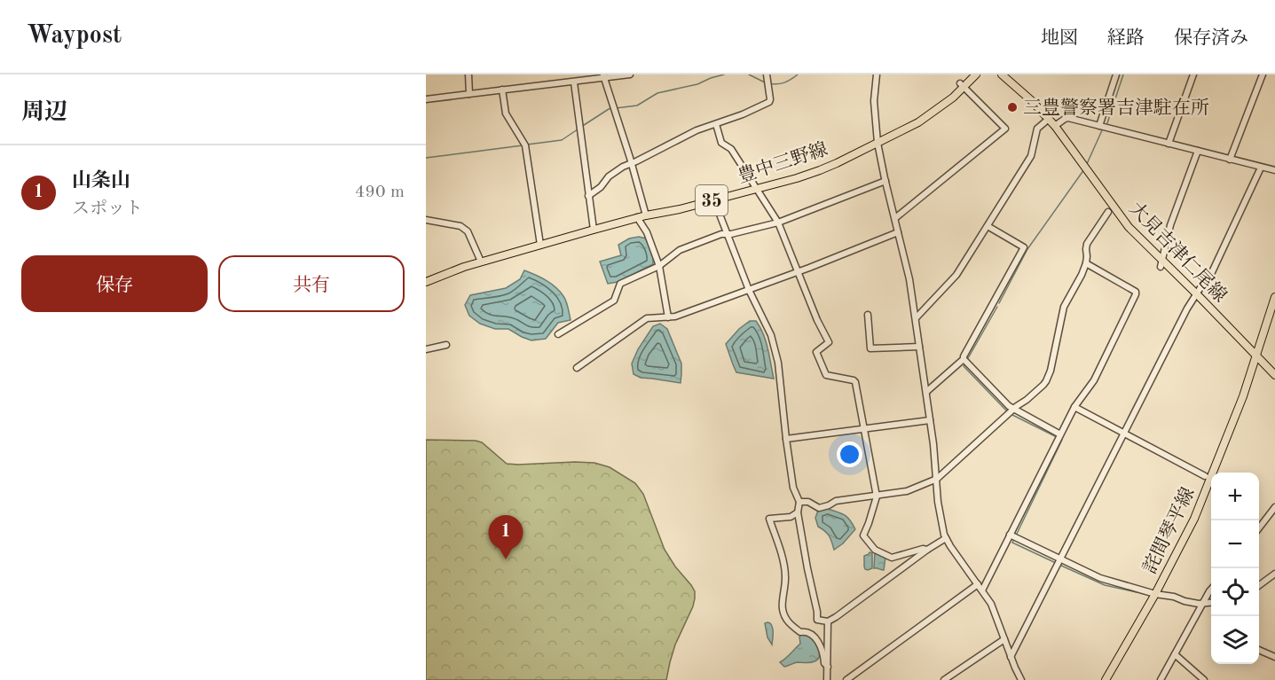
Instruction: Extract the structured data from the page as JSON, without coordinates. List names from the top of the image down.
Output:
{
  "streets": {
    "main road": [
      "豊中三野線",
      "35",
      "大見吉津仁尾線",
      "詫間琴平線"
    ]
  },
  "crossings": [
    ["大見吉津仁尾線", "詫間琴平線"]
  ],
  "places": ["三豊警察署吉津駐在所"],
  "page": {
    "header": "Waypost",
    "nav": ["地図", "経路", "保存済み"],
    "heading": "周辺",
    "list": [
      {
        "mark": "1",
        "name": "山条山",
        "note": "スポット",
        "value": "490 m"
      }
    ],
    "buttons": ["保存", "共有"],
    "map_buttons": ["+", "−"],
    "pins": "1"
  }
}
